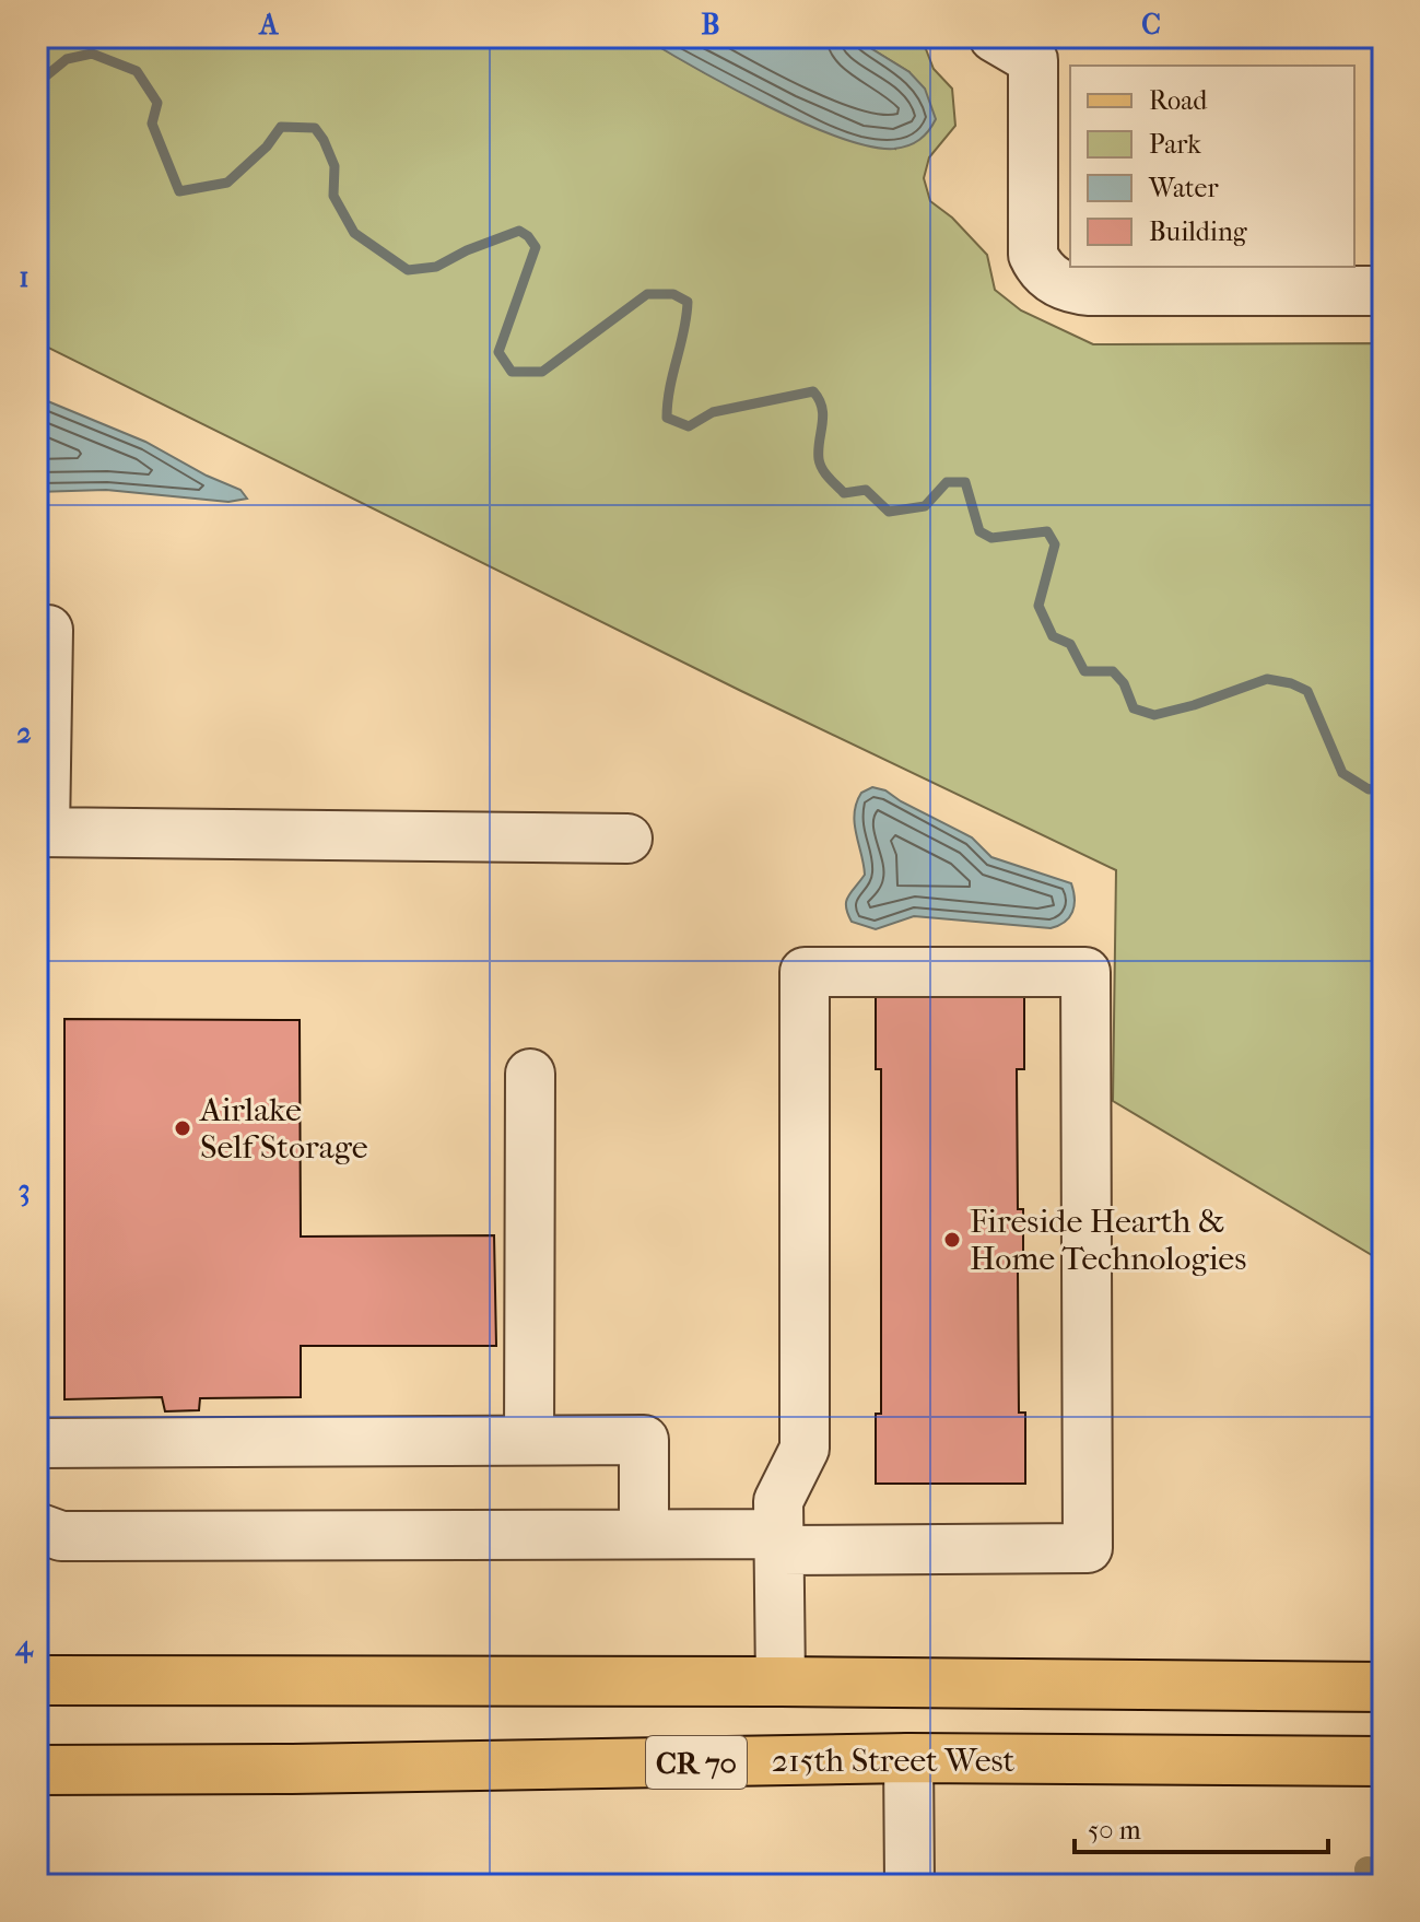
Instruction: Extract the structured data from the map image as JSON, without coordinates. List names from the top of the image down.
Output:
{
  "streets": {
    "main road": ["215th Street West", "CR 70"]
  },
  "places": ["Airlake Self Storage", "Fireside Hearth & Home Technologies"],
  "legend": [
    "Road",
    "Park",
    "Water",
    "Building"
  ],
  "scale_bar": "50 m",
  "grid": {
    "columns": ["A", "B", "C"],
    "rows": [
      "1",
      "2",
      "3",
      "4"
    ]
  }
}
